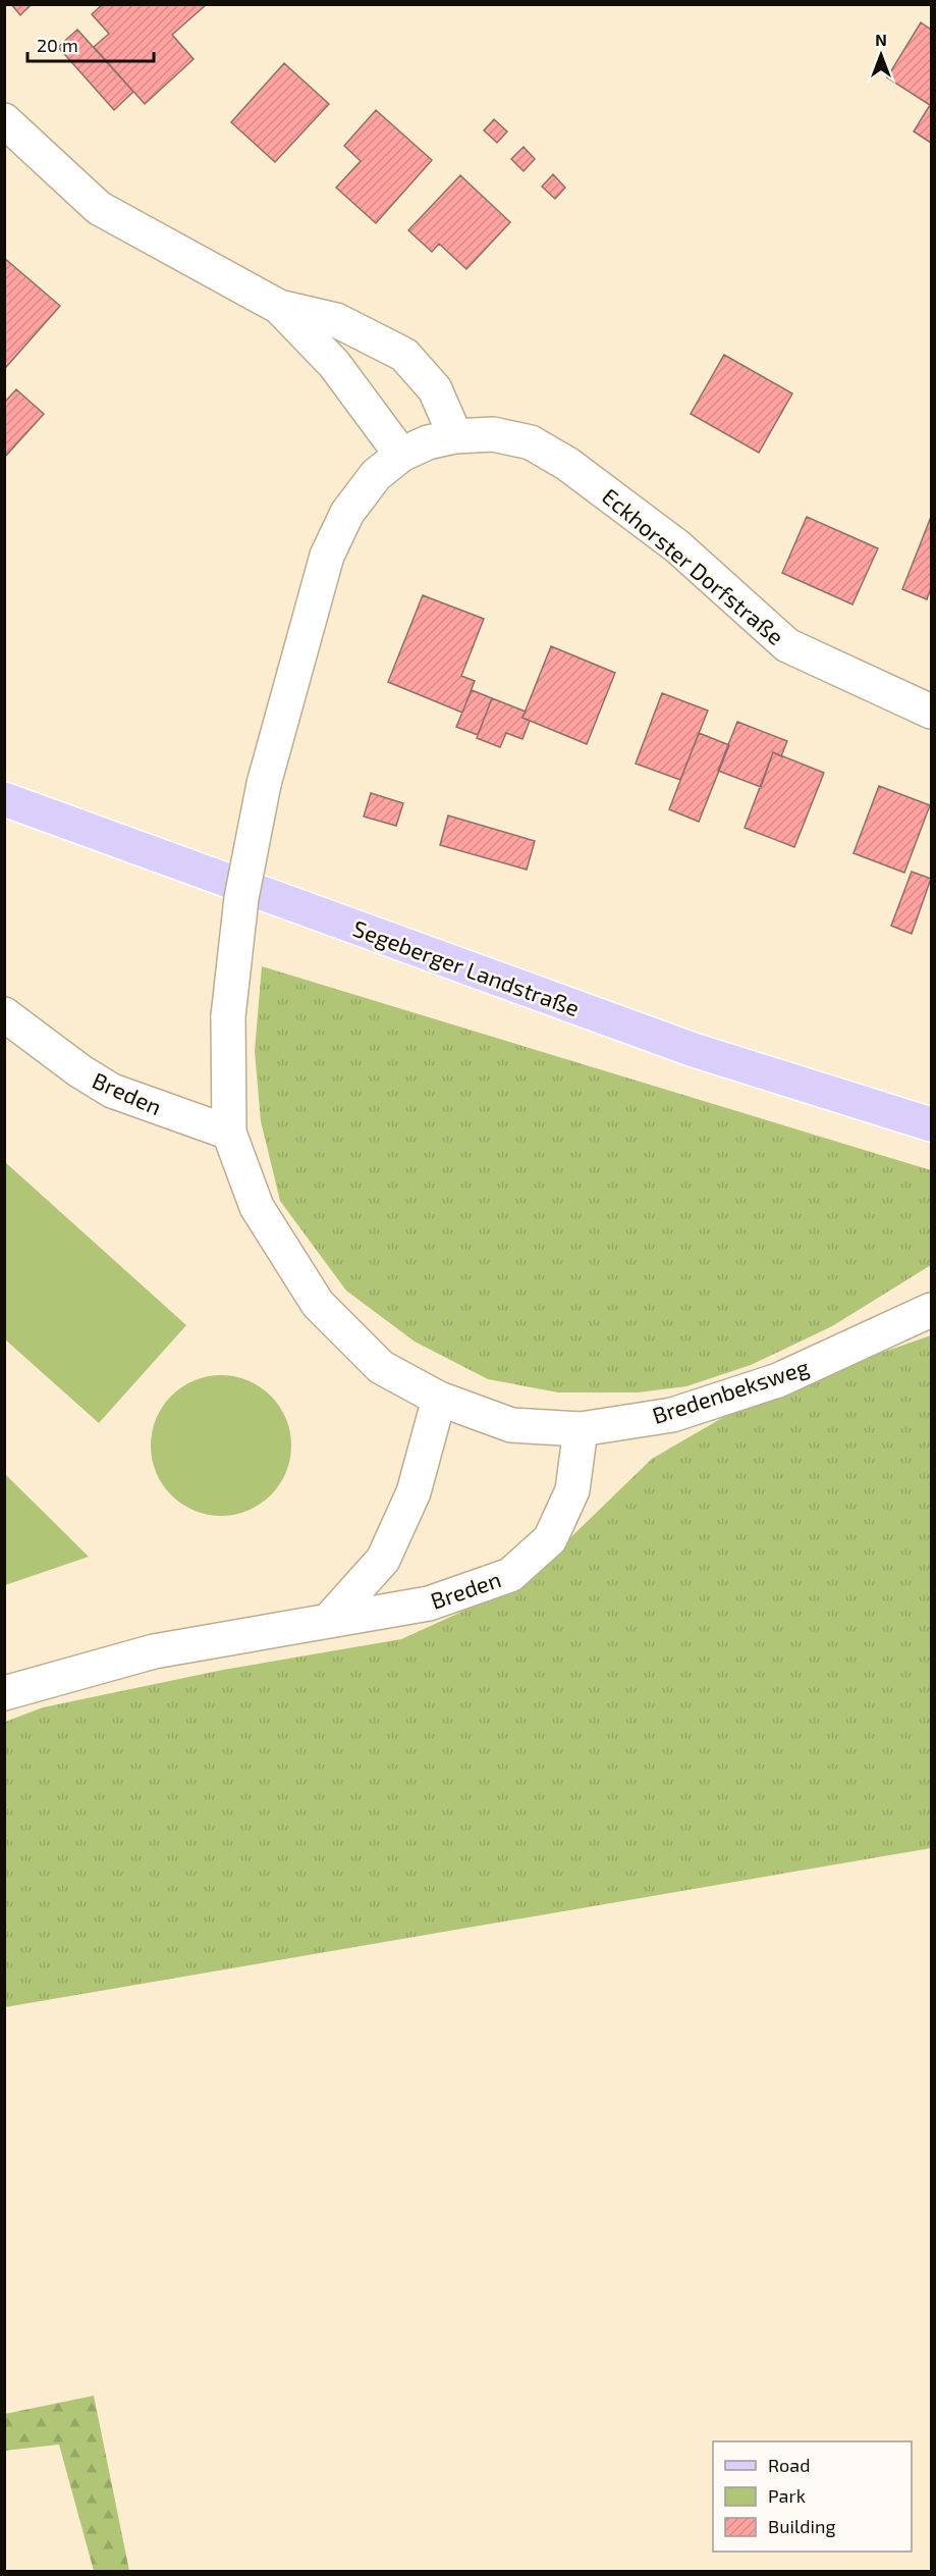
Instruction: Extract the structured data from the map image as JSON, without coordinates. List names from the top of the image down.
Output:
{
  "streets": {
    "main road": ["Segeberger Landstraße"],
    "street": ["Eckhorster Dorfstraße", "Breden", "Bredenbeksweg"]
  },
  "crossings": [
    ["Eckhorster Dorfstraße", "Bredenbeksweg"],
    ["Breden", "Bredenbeksweg"]
  ],
  "legend": ["Road", "Park", "Building"],
  "scale_bar": "20 m",
  "north": "top"
}
